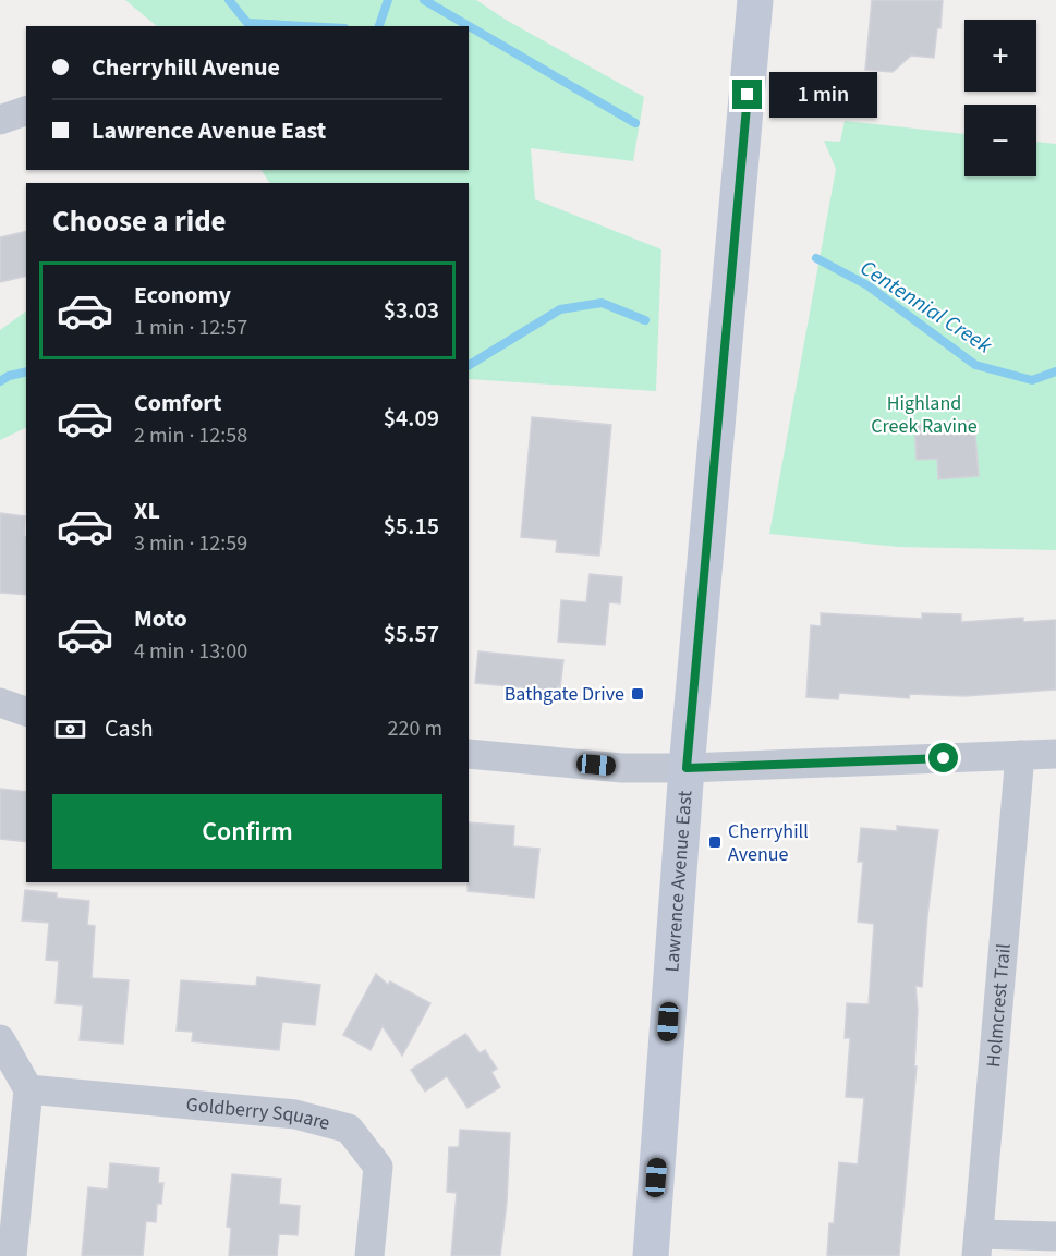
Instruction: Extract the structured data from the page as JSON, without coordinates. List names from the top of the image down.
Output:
{
  "streets": {
    "main road": ["Lawrence Avenue East"],
    "street": ["Holmcrest Trail", "Goldberry Square"]
  },
  "water": ["Centennial Creek"],
  "parks": ["Highland Creek Ravine"],
  "places": {
    "transit": ["Bathgate Drive", "Cherryhill Avenue"]
  },
  "page": {
    "map_buttons": ["+", "−"],
    "banner": ["Cherryhill Avenue", "Lawrence Avenue East"],
    "bubble": "1 min",
    "heading": "Choose a ride",
    "list": [
      {
        "name": "Economy",
        "note": "1 min · 12:57",
        "value": "$3.03"
      },
      {
        "name": "Comfort",
        "note": "2 min · 12:58",
        "value": "$4.09"
      },
      {
        "name": "XL",
        "note": "3 min · 12:59",
        "value": "$5.15"
      },
      {
        "name": "Moto",
        "note": "4 min · 13:00",
        "value": "$5.57"
      }
    ],
    "pay": ["Cash", "220 m"],
    "buttons": "Confirm"
  }
}
